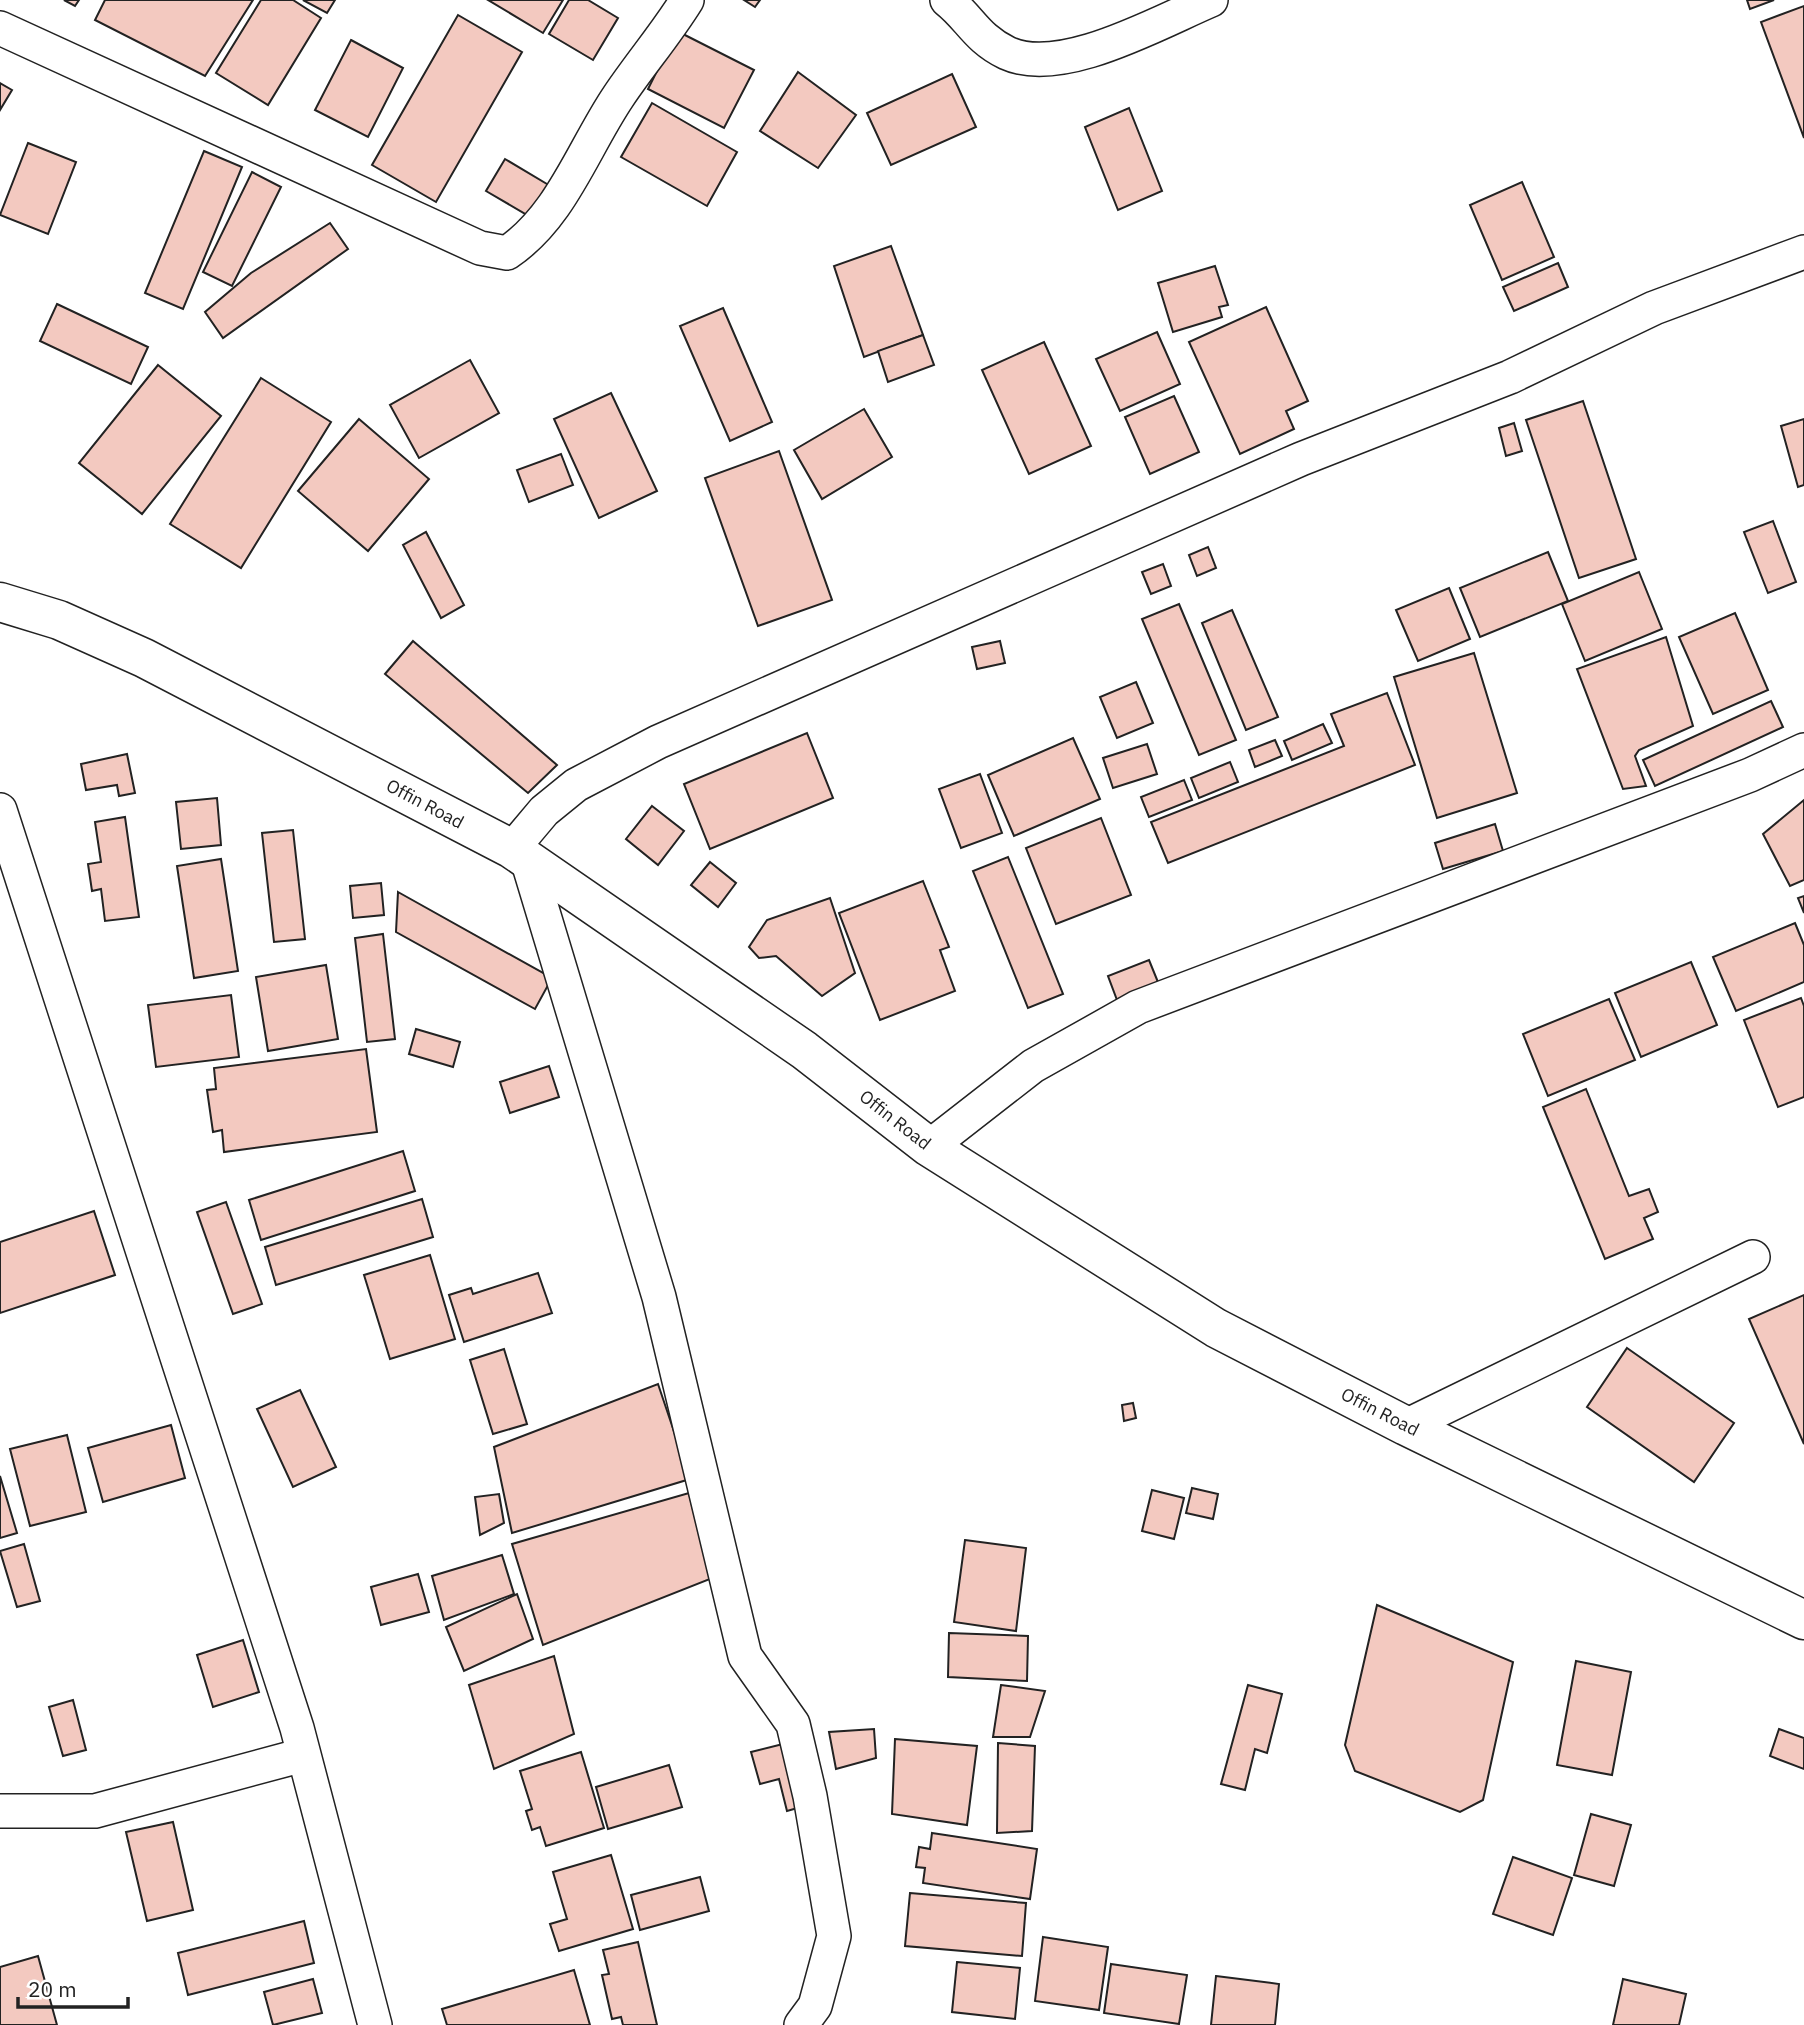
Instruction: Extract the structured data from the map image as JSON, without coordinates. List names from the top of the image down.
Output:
{
  "streets": {
    "street": ["Offin Road"]
  },
  "scale_bar": "20 m"
}
